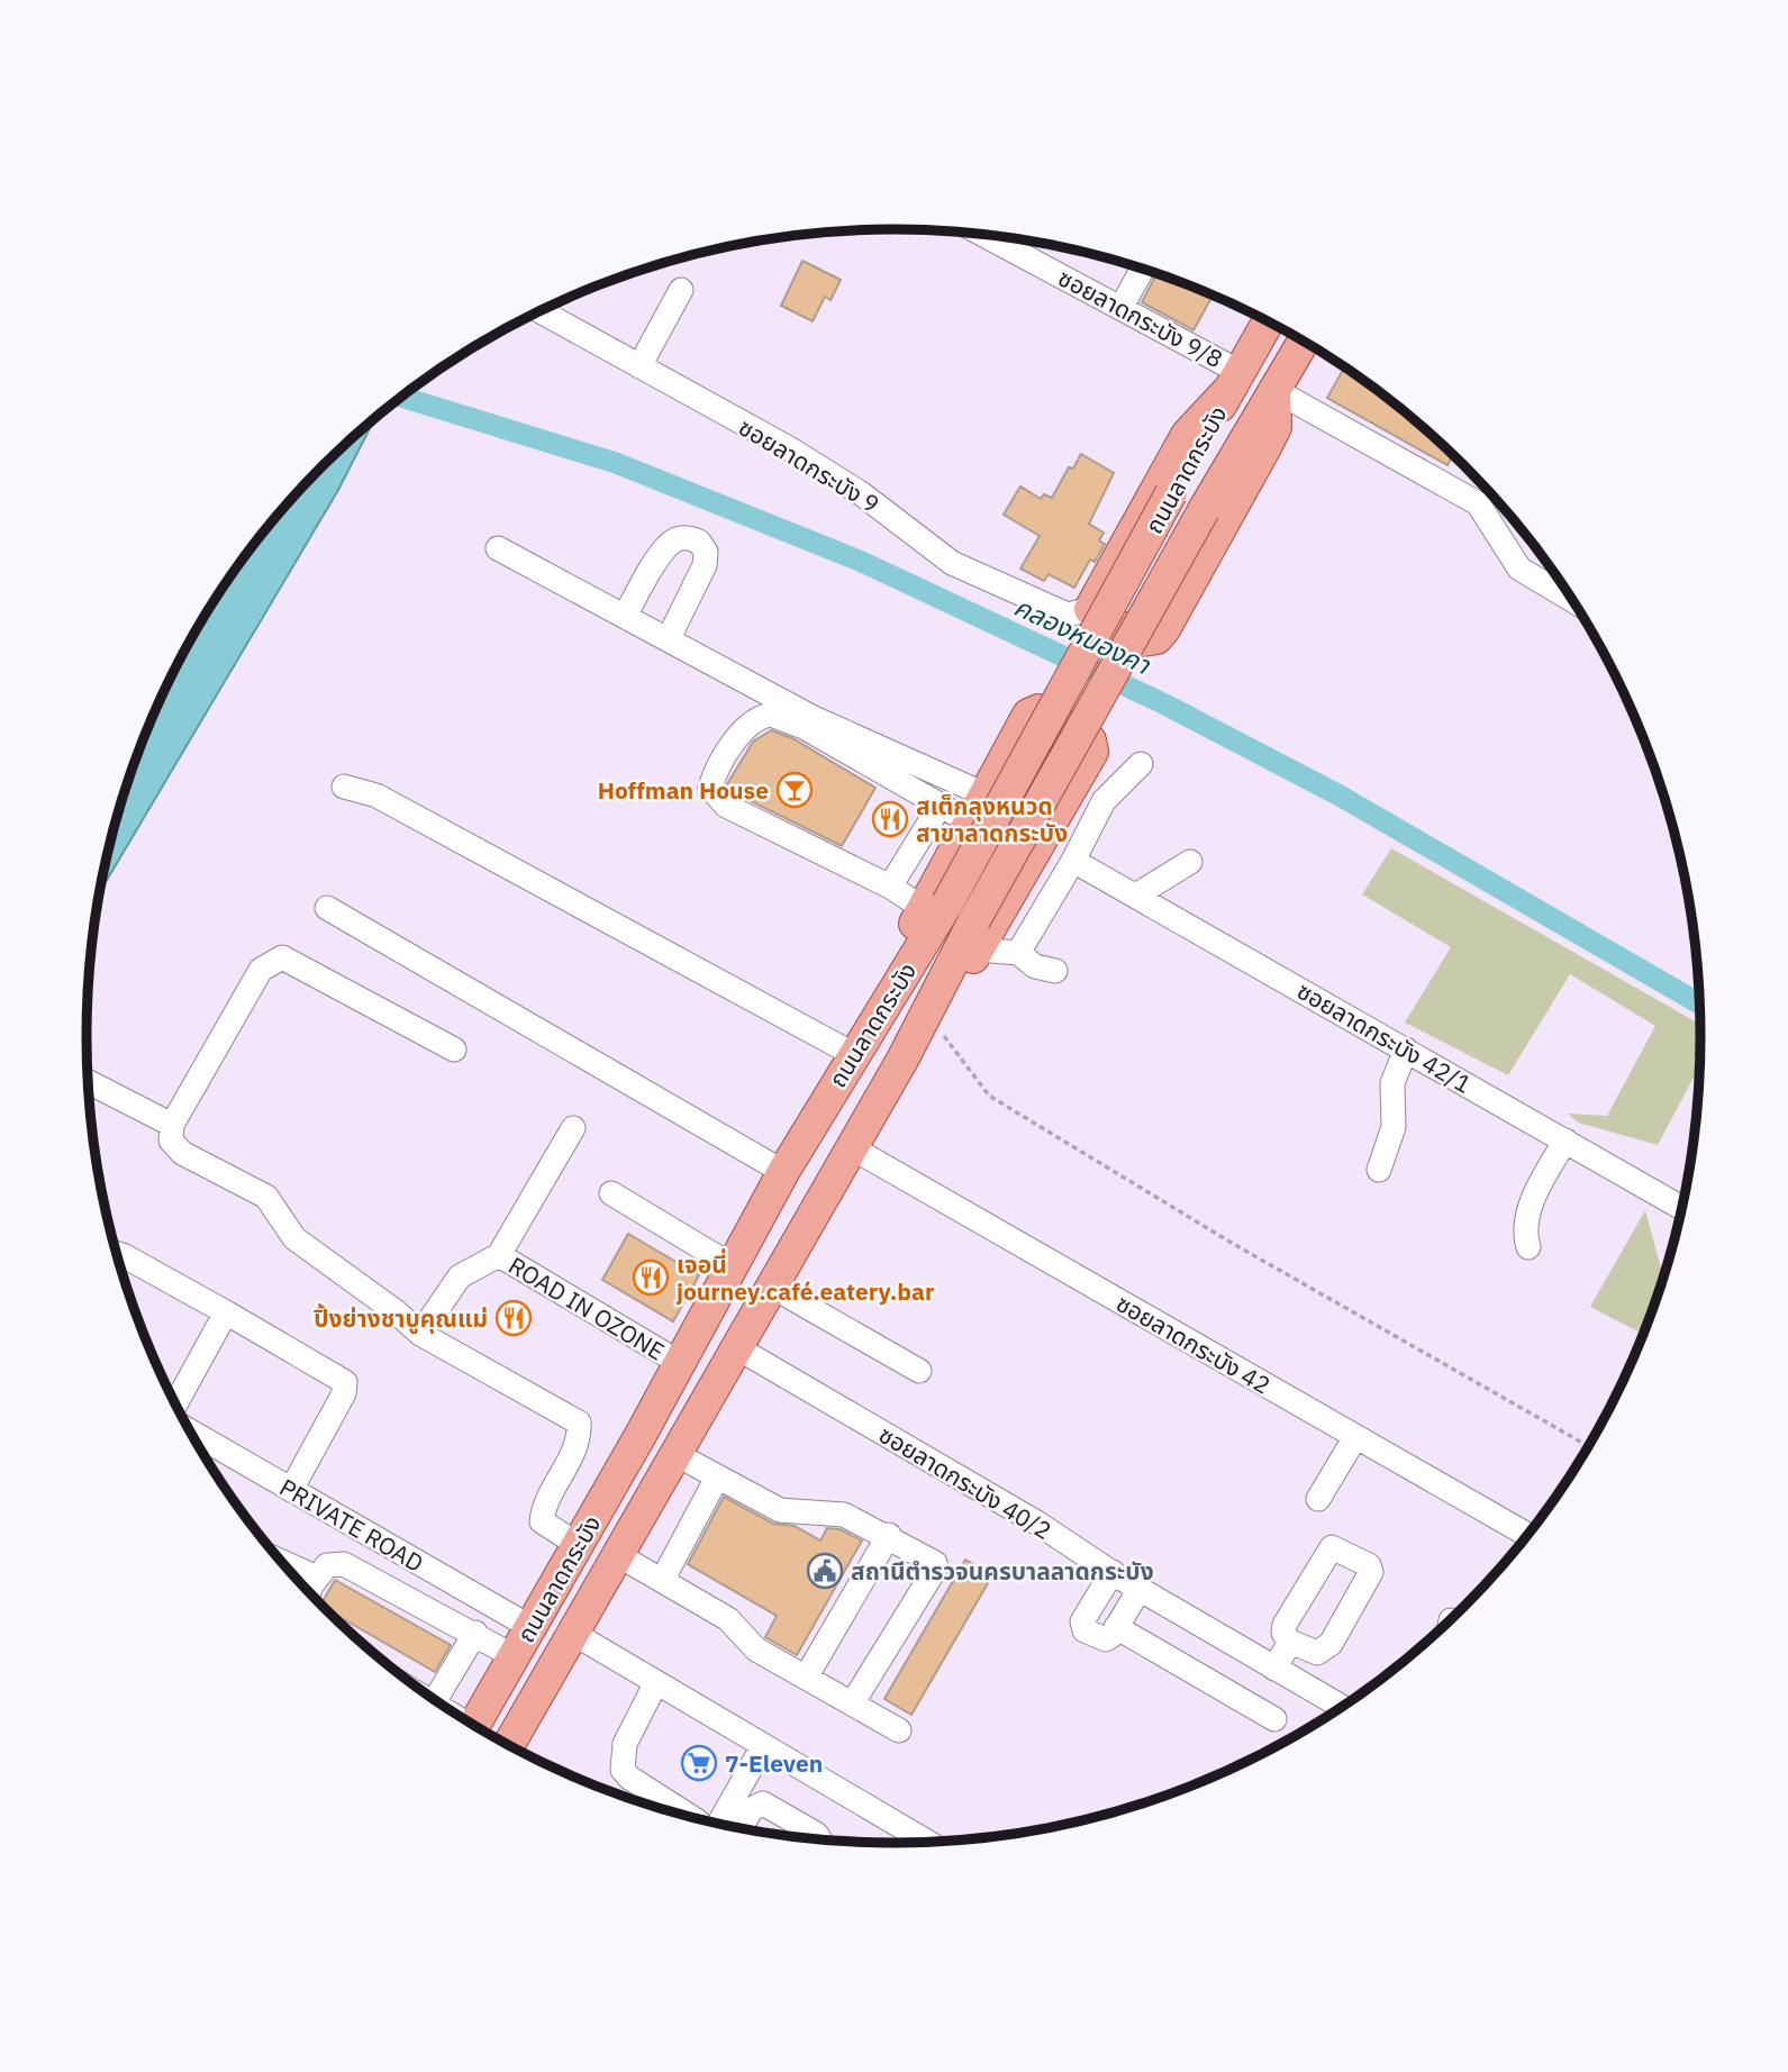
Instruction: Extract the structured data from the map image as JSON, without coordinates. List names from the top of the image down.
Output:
{
  "streets": {
    "main road": ["ถนนลาดกระบัง"],
    "street": [
      "ซอยลาดกระบัง 9/8",
      "ซอยลาดกระบัง 9",
      "ซอยลาดกระบัง 42/1",
      "ROAD IN OZONE",
      "ซอยลาดกระบัง 42",
      "ซอยลาดกระบัง 40/2",
      "PRIVATE ROAD"
    ]
  },
  "crossings": [
    ["ซอยลาดกระบัง 9/8", "ถนนลาดกระบัง"],
    ["ถนนลาดกระบัง", "ROAD IN OZONE"],
    ["ถนนลาดกระบัง", "ซอยลาดกระบัง 42"],
    ["ถนนลาดกระบัง", "ซอยลาดกระบัง 40/2"],
    ["ถนนลาดกระบัง", "PRIVATE ROAD"]
  ],
  "water": ["คลองหนองคา"],
  "places": {
    "bar": ["Hoffman House"],
    "restaurant": ["สเต็กลุงหนวด สาขาลาดกระบัง", "เจอนี่ journey.café.eatery.bar", "ปิ้งย่างชาบูคุณแม่"],
    "public building": ["สถานีตำรวจนครบาลลาดกระบัง"],
    "supermarket": ["7-Eleven"]
  }
}
